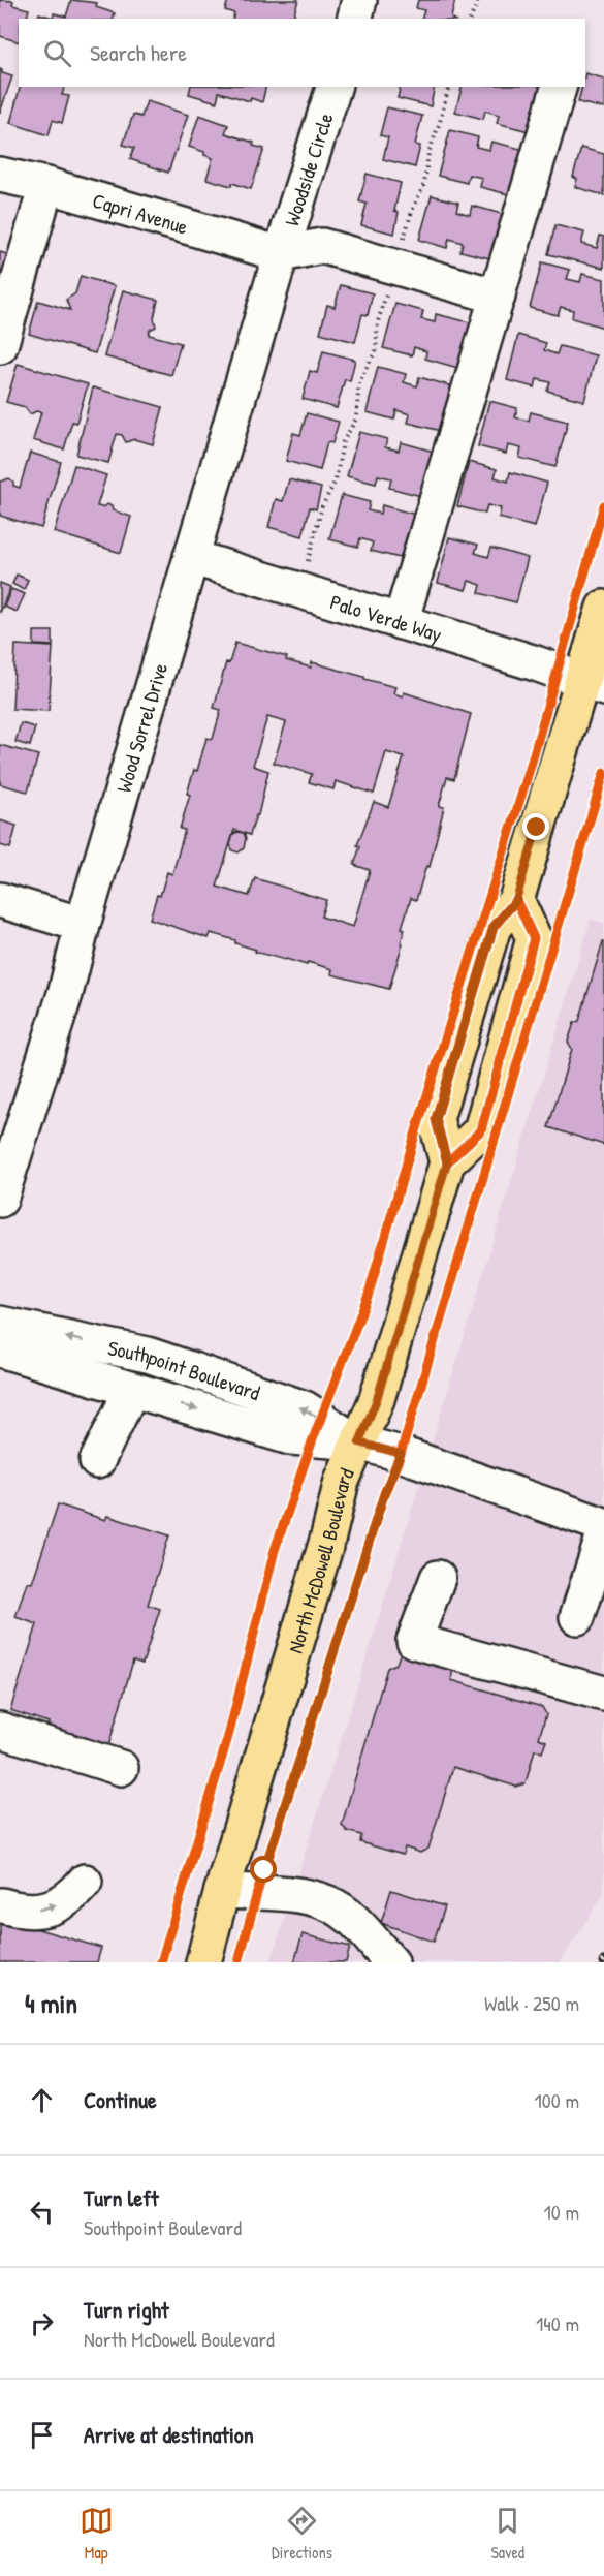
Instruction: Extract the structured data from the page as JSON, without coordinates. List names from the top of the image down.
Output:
{
  "streets": {
    "main road": ["North McDowell Boulevard"],
    "street": [
      "Woodside Circle",
      "Capri Avenue",
      "Palo Verde Way",
      "Wood Sorrel Drive",
      "Southpoint Boulevard"
    ]
  },
  "crossings": [
    ["Woodside Circle", "Capri Avenue"],
    ["Woodside Circle", "Wood Sorrel Drive"],
    ["Capri Avenue", "Wood Sorrel Drive"],
    ["Palo Verde Way", "Wood Sorrel Drive"],
    ["Southpoint Boulevard", "North McDowell Boulevard"]
  ],
  "page": {
    "search": "Search here",
    "heading": ["4 min", "Walk · 250 m"],
    "list": [
      ["Continue", "100 m"],
      ["Turn left", "Southpoint Boulevard", "10 m"],
      ["Turn right", "North McDowell Boulevard", "140 m"],
      "Arrive at destination"
    ],
    "nav": ["Map", "Directions", "Saved"]
  }
}
